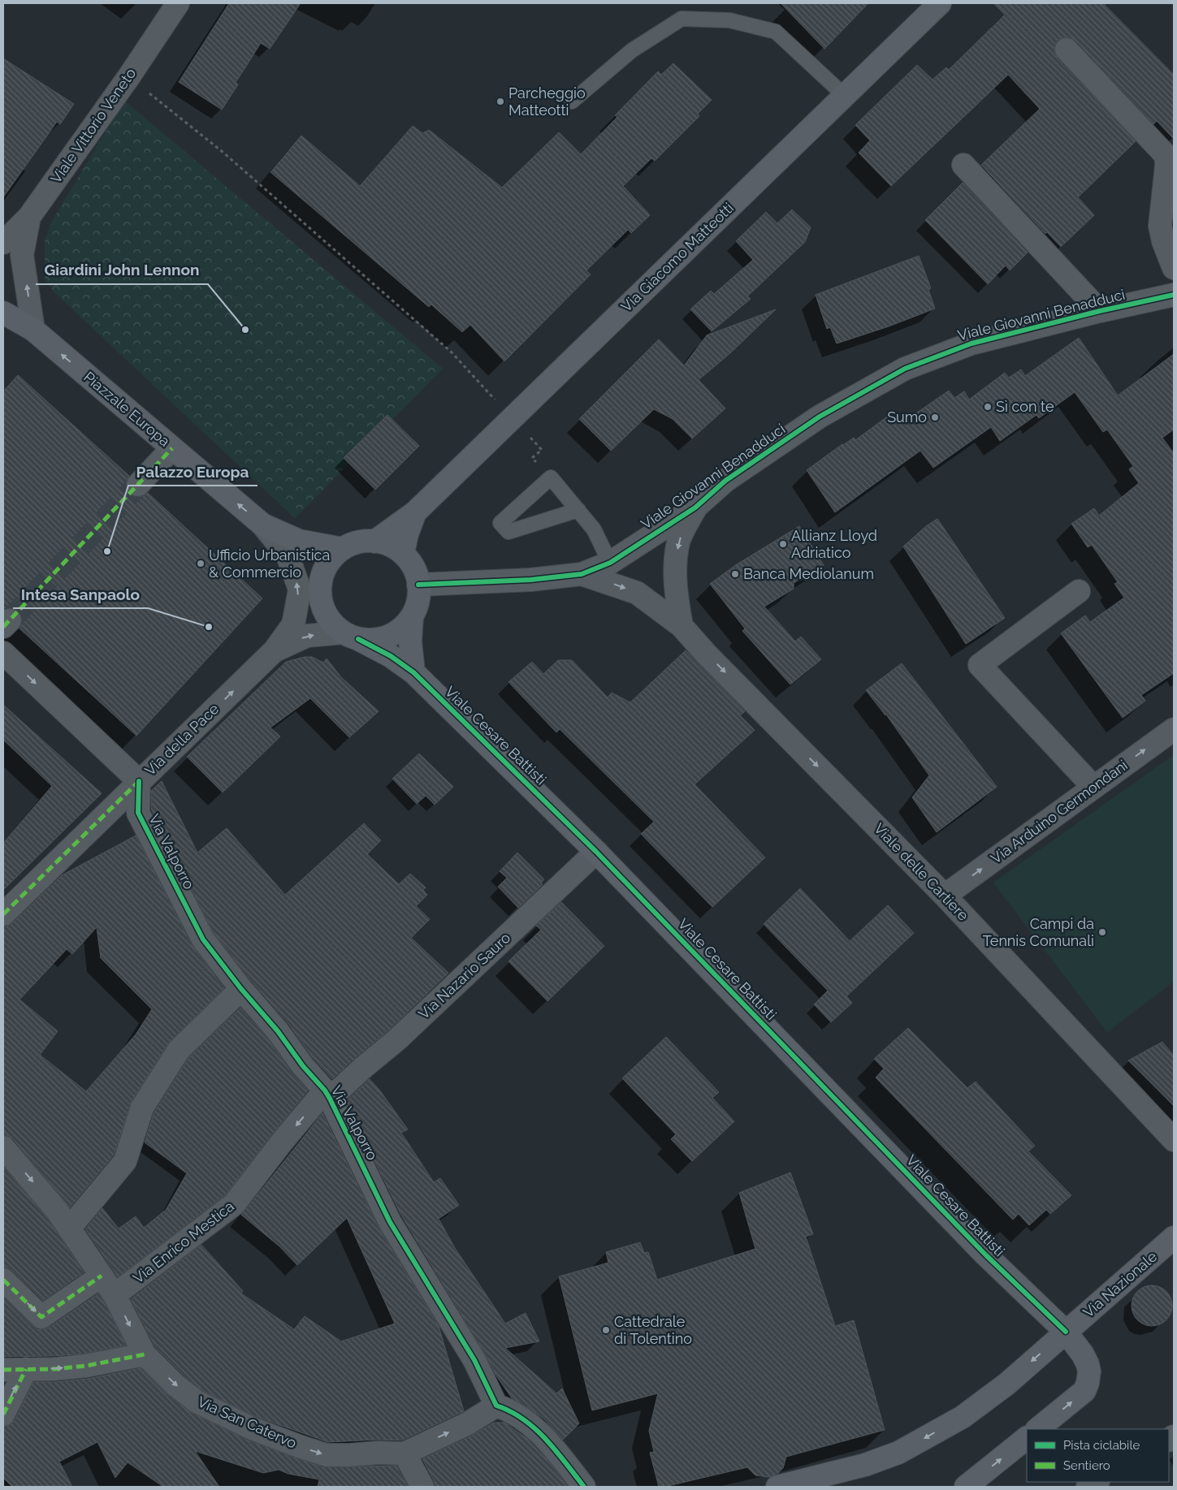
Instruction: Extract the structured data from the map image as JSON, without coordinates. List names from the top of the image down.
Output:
{
  "streets": {
    "street": [
      "Viale Vittorio Veneto",
      "Via Giacomo Matteotti",
      "Viale Giovanni Benadduci",
      "Piazzale Europa",
      "Viale Cesare Battisti",
      "Via della Pace",
      "Via Arduino Germondani",
      "Via Valporro",
      "Viale delle Cartiere",
      "Via Nazario Sauro",
      "Via Enrico Mestica",
      "Via Nazionale",
      "Via San Catervo"
    ]
  },
  "crossings": [
    ["Via Giacomo Matteotti", "Viale Giovanni Benadduci"],
    ["Via Giacomo Matteotti", "Piazzale Europa"],
    ["Via Giacomo Matteotti", "Viale Cesare Battisti"],
    ["Via Giacomo Matteotti", "Via della Pace"],
    ["Viale Giovanni Benadduci", "Piazzale Europa"],
    ["Viale Giovanni Benadduci", "Viale Cesare Battisti"],
    ["Viale Giovanni Benadduci", "Via della Pace"],
    ["Viale Giovanni Benadduci", "Viale delle Cartiere"],
    ["Piazzale Europa", "Viale Cesare Battisti"],
    ["Piazzale Europa", "Via della Pace"],
    ["Viale Cesare Battisti", "Via della Pace"],
    ["Viale Cesare Battisti", "Via Nazario Sauro"],
    ["Viale Cesare Battisti", "Via Nazionale"],
    ["Via della Pace", "Via Valporro"],
    ["Via Arduino Germondani", "Viale delle Cartiere"],
    ["Via Valporro", "Via Nazario Sauro"],
    ["Via Valporro", "Via Enrico Mestica"],
    ["Via Valporro", "Via San Catervo"],
    ["Via Nazario Sauro", "Via Enrico Mestica"],
    ["Via Enrico Mestica", "Via San Catervo"]
  ],
  "one_way": [
    "Piazzale Europa",
    "Via della Pace",
    "Via Arduino Germondani",
    "Viale delle Cartiere",
    "Via Nazionale",
    "Via San Catervo"
  ],
  "places": [
    "Parcheggio Matteotti",
    "Giardini John Lennon",
    "Sì con te",
    "Sumo",
    "Allianz Lloyd Adriatico",
    "Palazzo Europa",
    "Ufficio Urbanistica & Commercio",
    "Banca Mediolanum",
    "Intesa Sanpaolo",
    "Campi da Tennis Comunali",
    "Cattedrale di Tolentino"
  ],
  "legend": ["Pista ciclabile", "Sentiero"]
}
